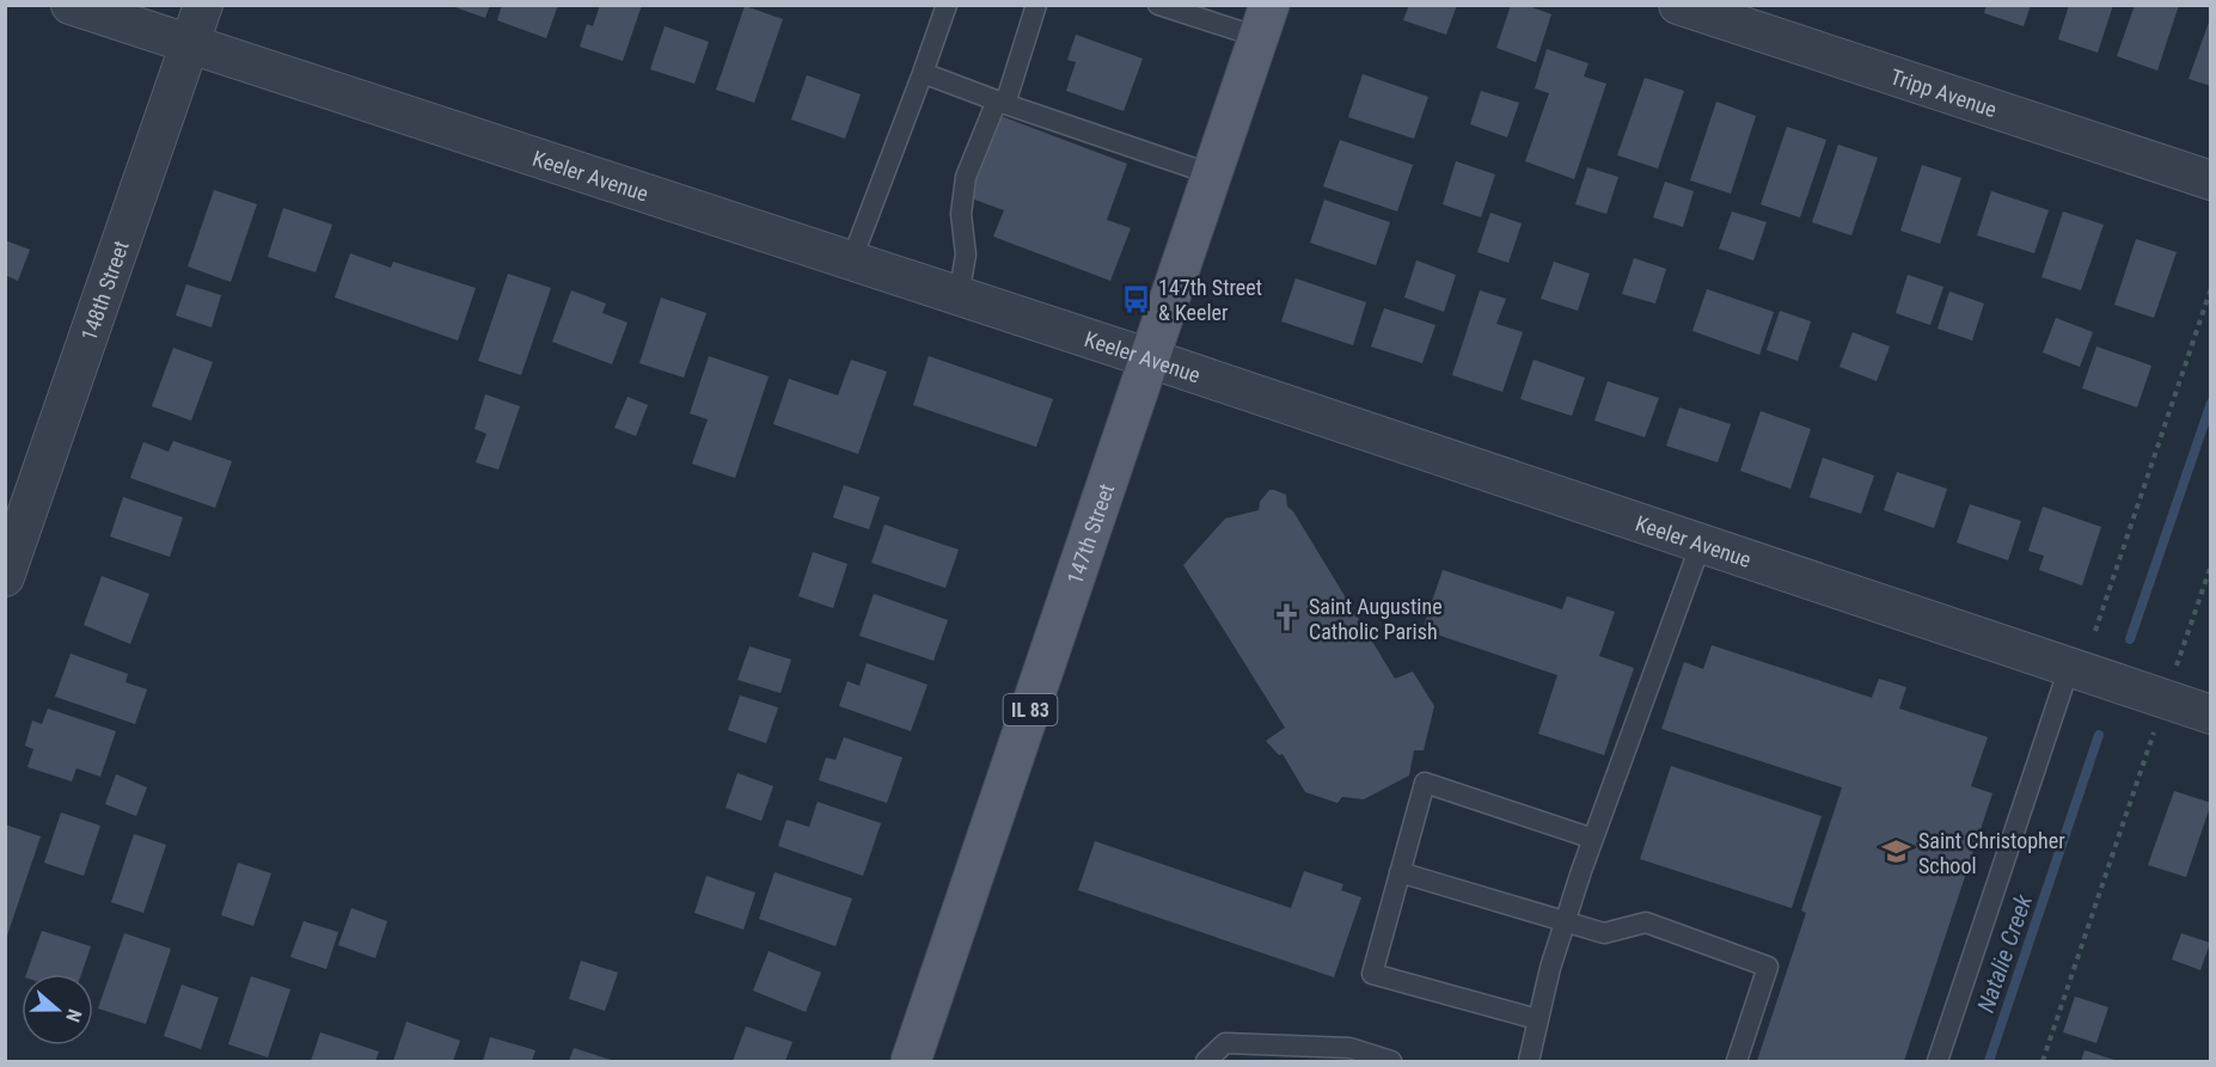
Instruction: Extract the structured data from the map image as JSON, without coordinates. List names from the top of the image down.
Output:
{
  "streets": {
    "main road": ["147th Street", "IL 83"],
    "street": ["Tripp Avenue", "Keeler Avenue", "148th Street"]
  },
  "crossings": [
    ["Keeler Avenue", "148th Street"],
    ["Keeler Avenue", "147th Street"]
  ],
  "water": ["Natalie Creek"],
  "places": {
    "bus stop": ["147th Street & Keeler"],
    "church": ["Saint Augustine Catholic Parish"],
    "school or university": ["Saint Christopher School"]
  },
  "north": "right"
}
